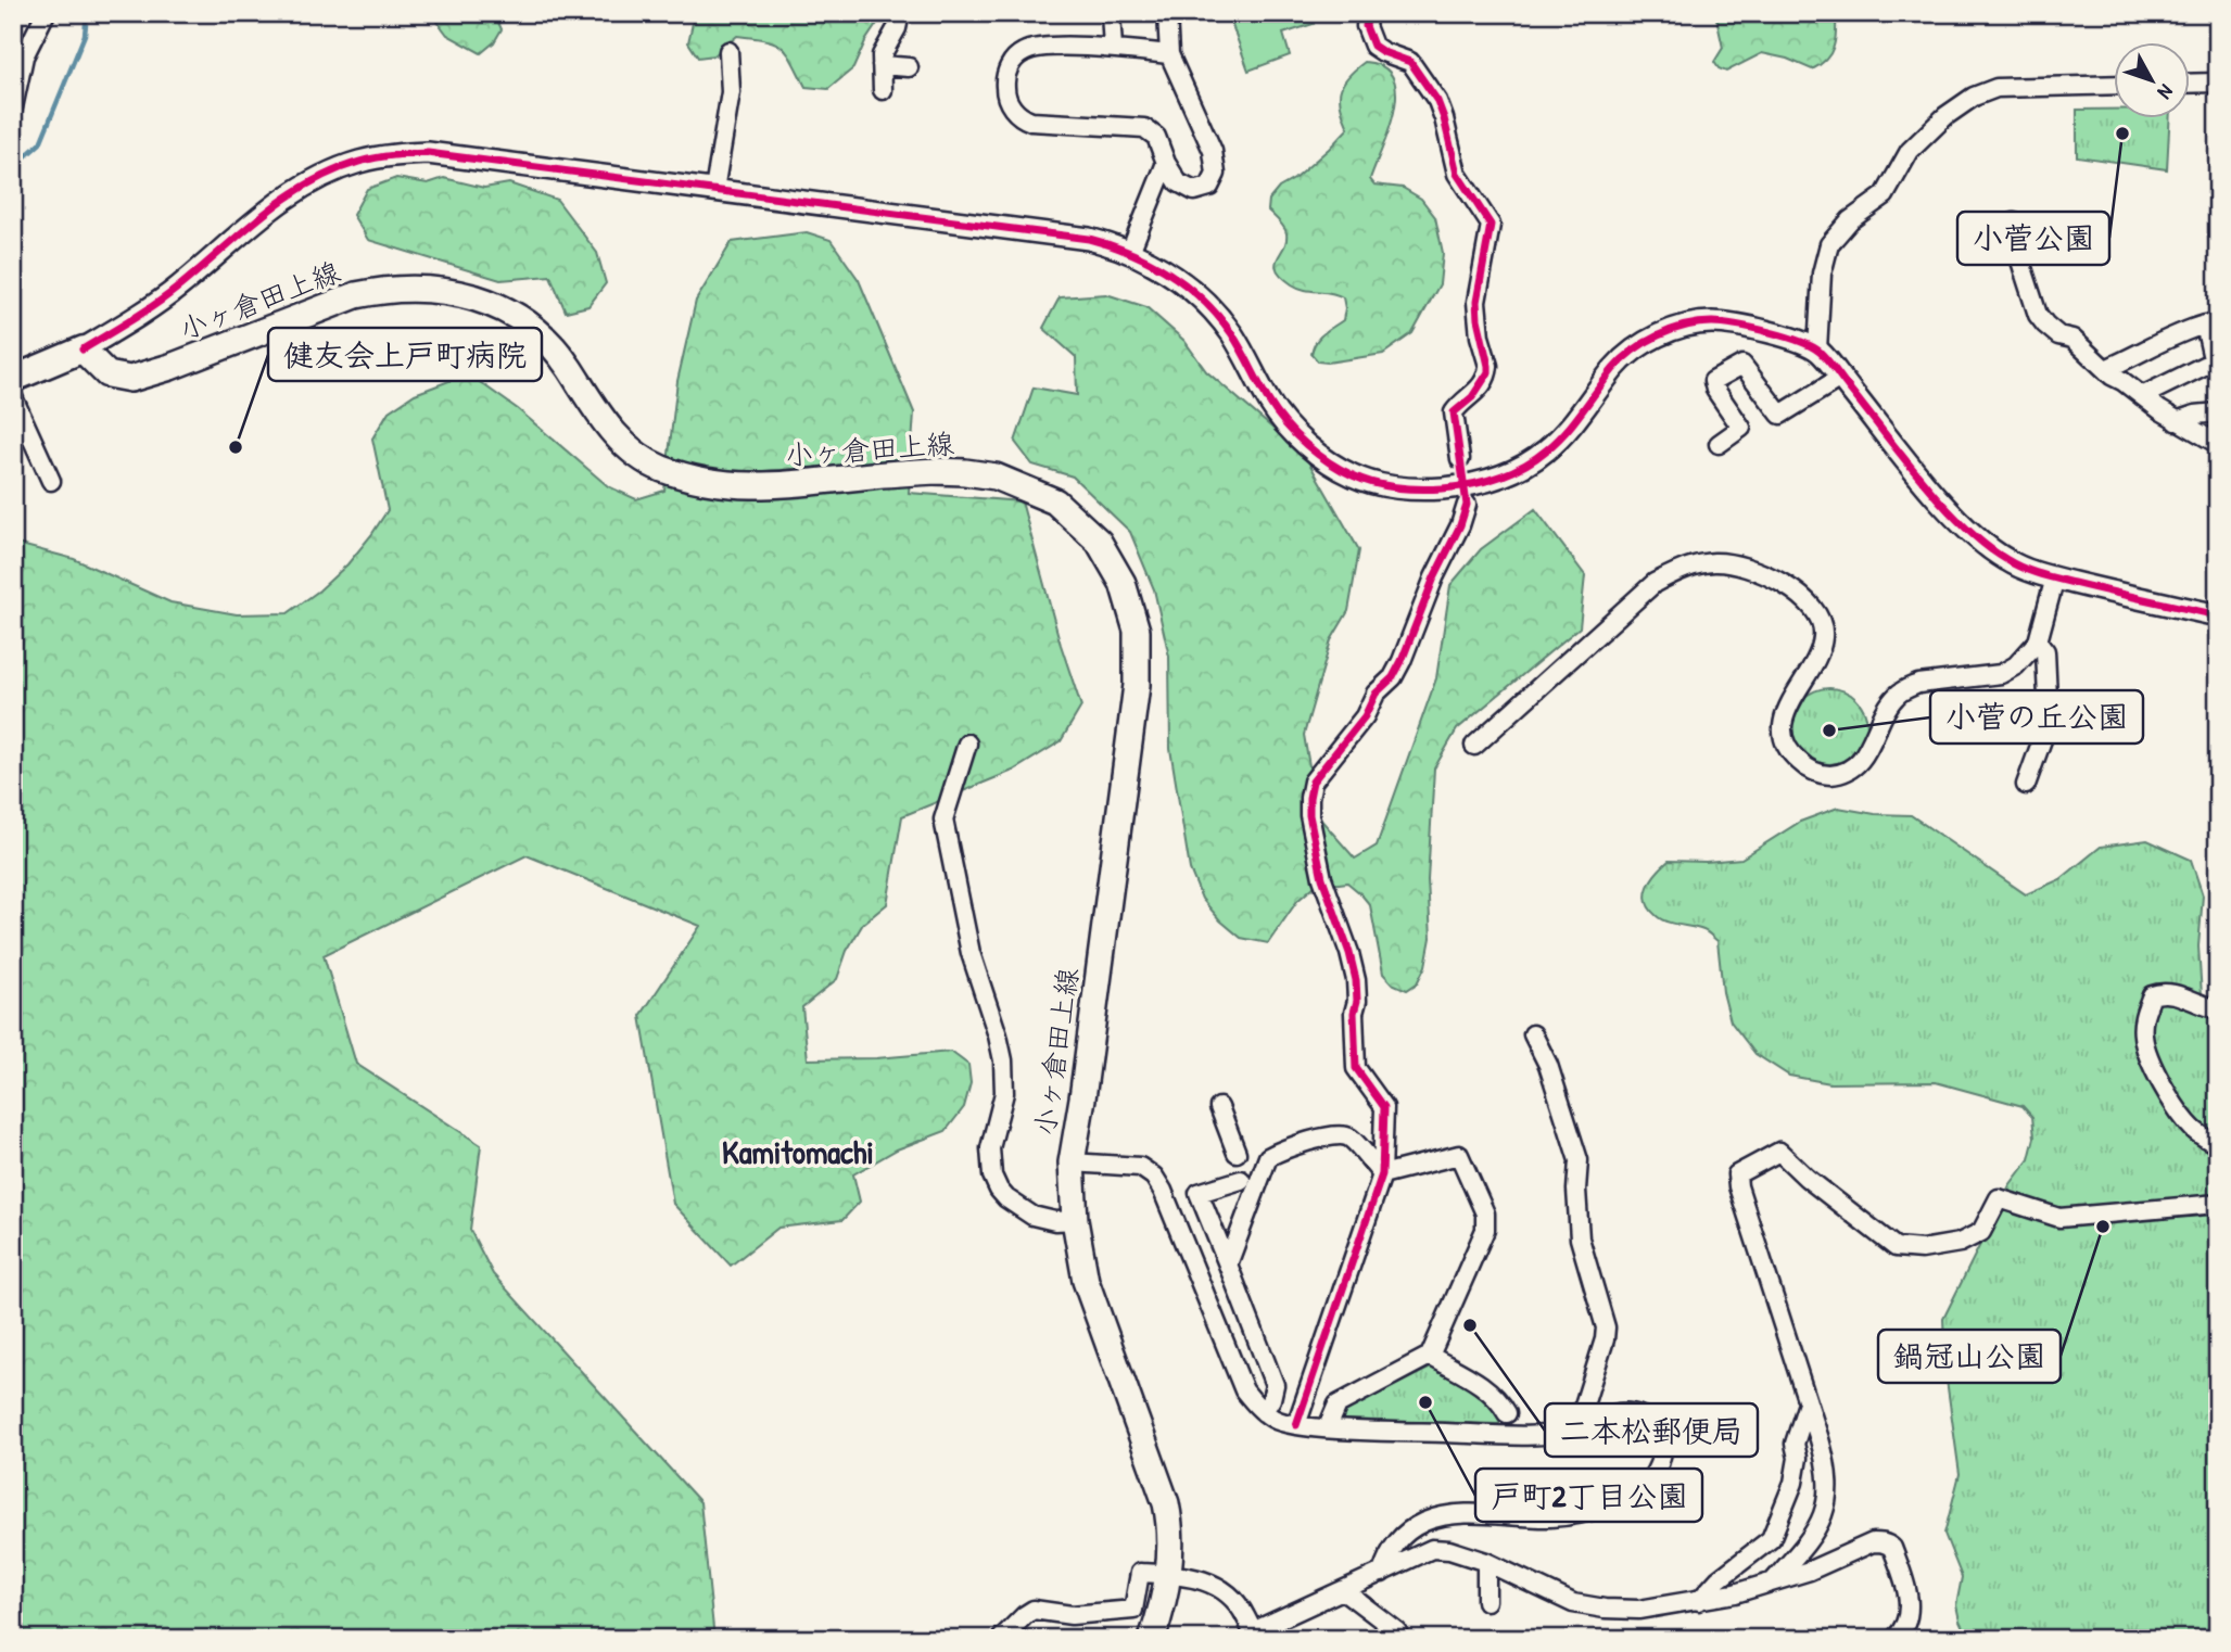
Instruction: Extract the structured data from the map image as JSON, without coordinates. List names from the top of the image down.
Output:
{
  "streets": {
    "main road": ["小ヶ倉田上線"]
  },
  "districts": ["Kamitomachi"],
  "places": [
    "小菅公園",
    "健友会上戸町病院",
    "小菅の丘公園",
    "鍋冠山公園",
    "二本松郵便局",
    "戸町2丁目公園"
  ],
  "north": "bottom right"
}
